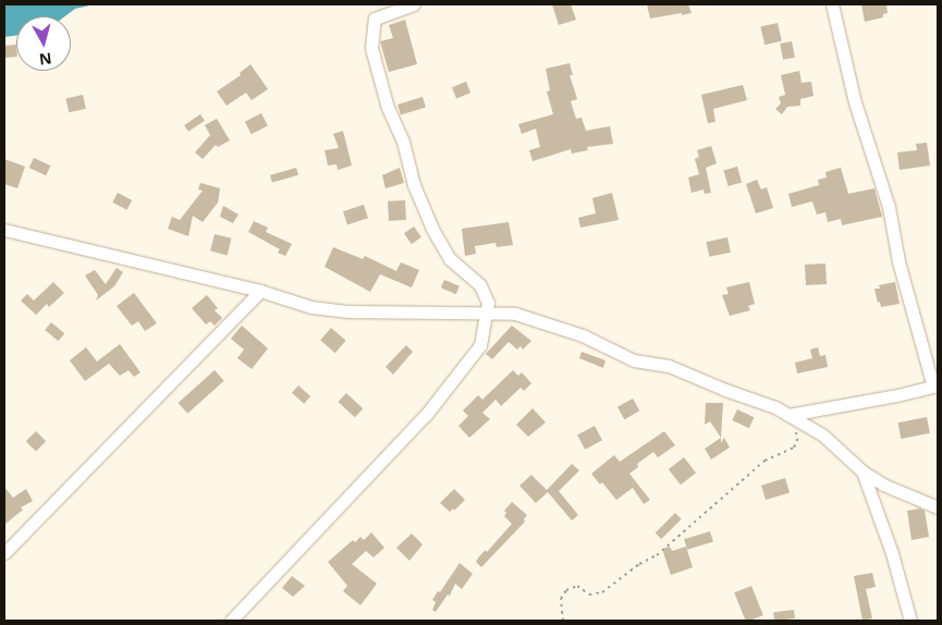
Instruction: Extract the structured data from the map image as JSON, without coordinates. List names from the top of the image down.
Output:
{
  "north": "bottom"
}
